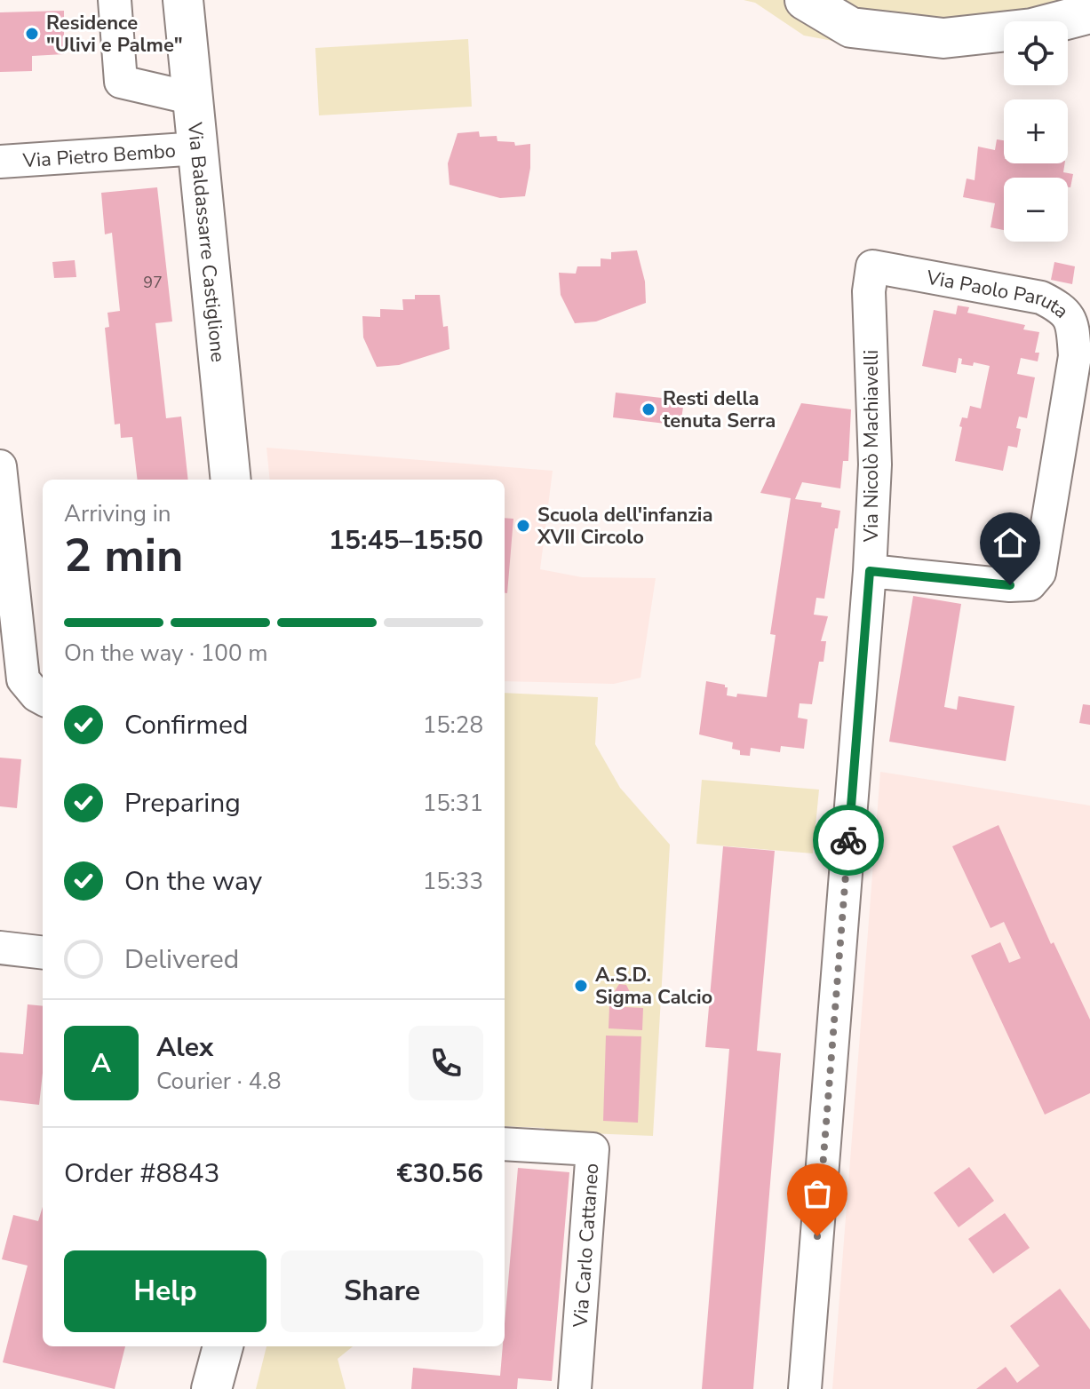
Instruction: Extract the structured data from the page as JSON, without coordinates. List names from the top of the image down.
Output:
{
  "streets": {
    "main road": ["Via Baldassarre Castiglione"],
    "street": [
      "Via Pietro Bembo",
      "Via Paolo Paruta",
      "Via Nicolò Machiavelli",
      "Via Carlo Cattaneo"
    ]
  },
  "crossings": [
    ["Via Pietro Bembo", "Via Baldassarre Castiglione"],
    ["Via Paolo Paruta", "Via Nicolò Machiavelli"]
  ],
  "places": [
    "Residence \"Ulivi e Palme\"",
    "Resti della tenuta Serra",
    "Scuola dell'infanzia XVII Circolo",
    "A.S.D. Sigma Calcio"
  ],
  "house_numbers": ["97"],
  "page": {
    "map_buttons": ["+", "−"],
    "heading": ["2 min", "Arriving in", "15:45–15:50"],
    "panel": [
      "Alex",
      "Courier · 4.8",
      "Order #8843",
      "€30.56"
    ],
    "bar": "On the way · 100 m",
    "list": [
      ["Confirmed", "15:28"],
      ["Preparing", "15:31"],
      ["On the way", "15:33"],
      "Delivered"
    ],
    "round": "A",
    "buttons": ["Help", "Share"]
  }
}
